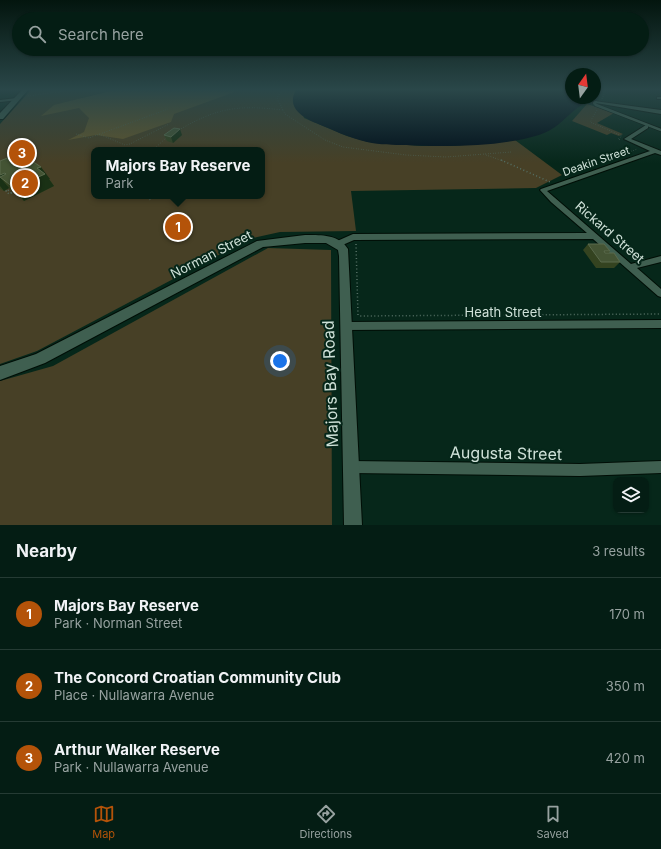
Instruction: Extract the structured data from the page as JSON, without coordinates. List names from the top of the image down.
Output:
{
  "streets": {
    "main road": ["Norman Street", "Majors Bay Road"],
    "street": [
      "Deakin Street",
      "Rickard Street",
      "Heath Street",
      "Augusta Street"
    ]
  },
  "crossings": [
    ["Deakin Street", "Rickard Street"],
    ["Norman Street", "Majors Bay Road"],
    ["Heath Street", "Majors Bay Road"],
    ["Majors Bay Road", "Augusta Street"]
  ],
  "north": "top",
  "page": {
    "search": "Search here",
    "pins": ["3", "2", "1"],
    "popup": ["Majors Bay Reserve", "Park"],
    "heading": ["Nearby", "3 results"],
    "list": [
      {
        "mark": "1",
        "name": "Majors Bay Reserve",
        "note": "Park · Norman Street",
        "value": "170 m"
      },
      {
        "mark": "2",
        "name": "The Concord Croatian Community Club",
        "note": "Place · Nullawarra Avenue",
        "value": "350 m"
      },
      {
        "mark": "3",
        "name": "Arthur Walker Reserve",
        "note": "Park · Nullawarra Avenue",
        "value": "420 m"
      }
    ],
    "nav": ["Map", "Directions", "Saved"]
  }
}
